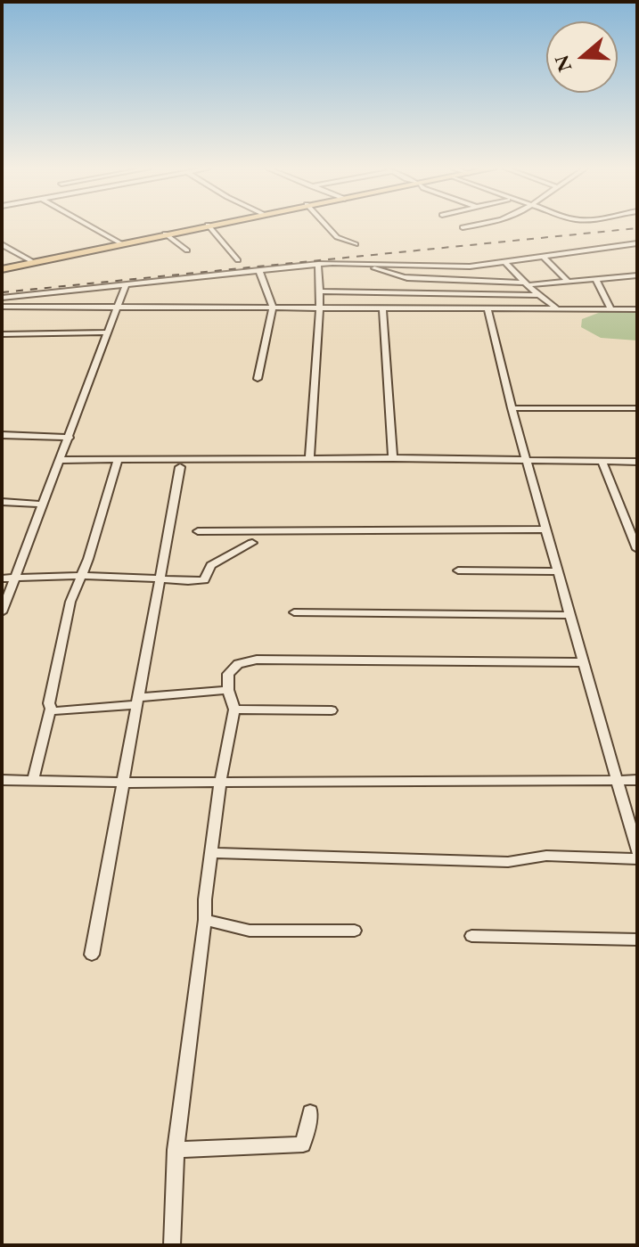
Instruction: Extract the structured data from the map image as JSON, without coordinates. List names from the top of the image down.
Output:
{
  "north": "left"
}
